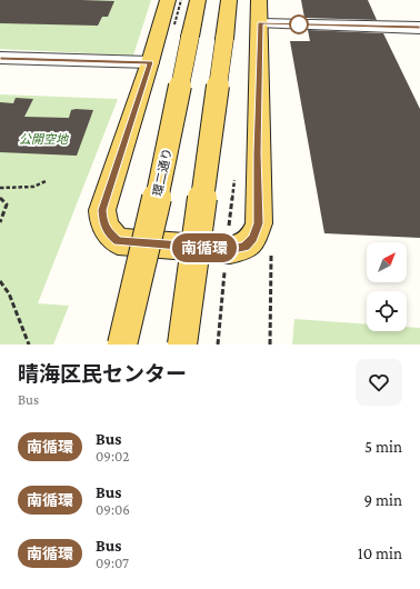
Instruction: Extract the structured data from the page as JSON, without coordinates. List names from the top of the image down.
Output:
{
  "streets": {
    "main road": ["環二通り"]
  },
  "parks": ["公開空地"],
  "lines": ["bus line 南循環"],
  "north": "top right",
  "page": {
    "on_map": "南循環",
    "heading": ["晴海区民センター", "Bus"],
    "list": [
      {
        "mark": "南循環",
        "name": "Bus",
        "note": "09:02",
        "value": "5 min"
      },
      {
        "mark": "南循環",
        "name": "Bus",
        "note": "09:06",
        "value": "9 min"
      },
      {
        "mark": "南循環",
        "name": "Bus",
        "note": "09:07",
        "value": "10 min"
      }
    ]
  }
}
